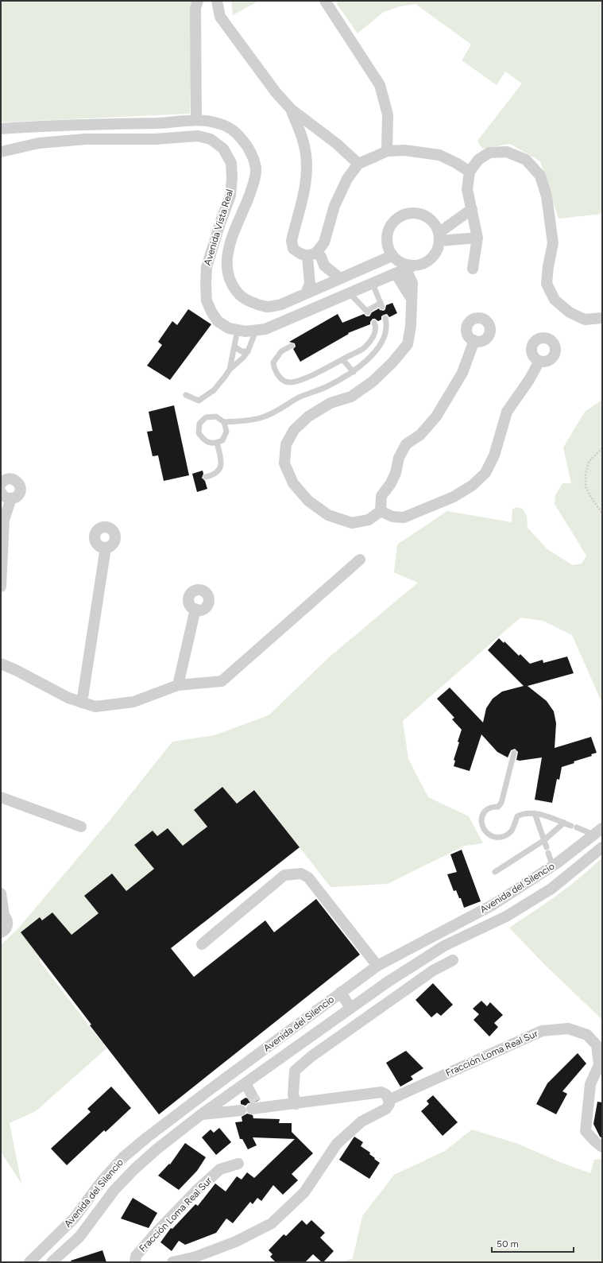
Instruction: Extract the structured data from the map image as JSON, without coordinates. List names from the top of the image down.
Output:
{
  "streets": {
    "street": ["Avenida Vista Real", "Avenida del Silencio", "Fracción Loma Real Sur"]
  },
  "scale_bar": "50 m"
}
